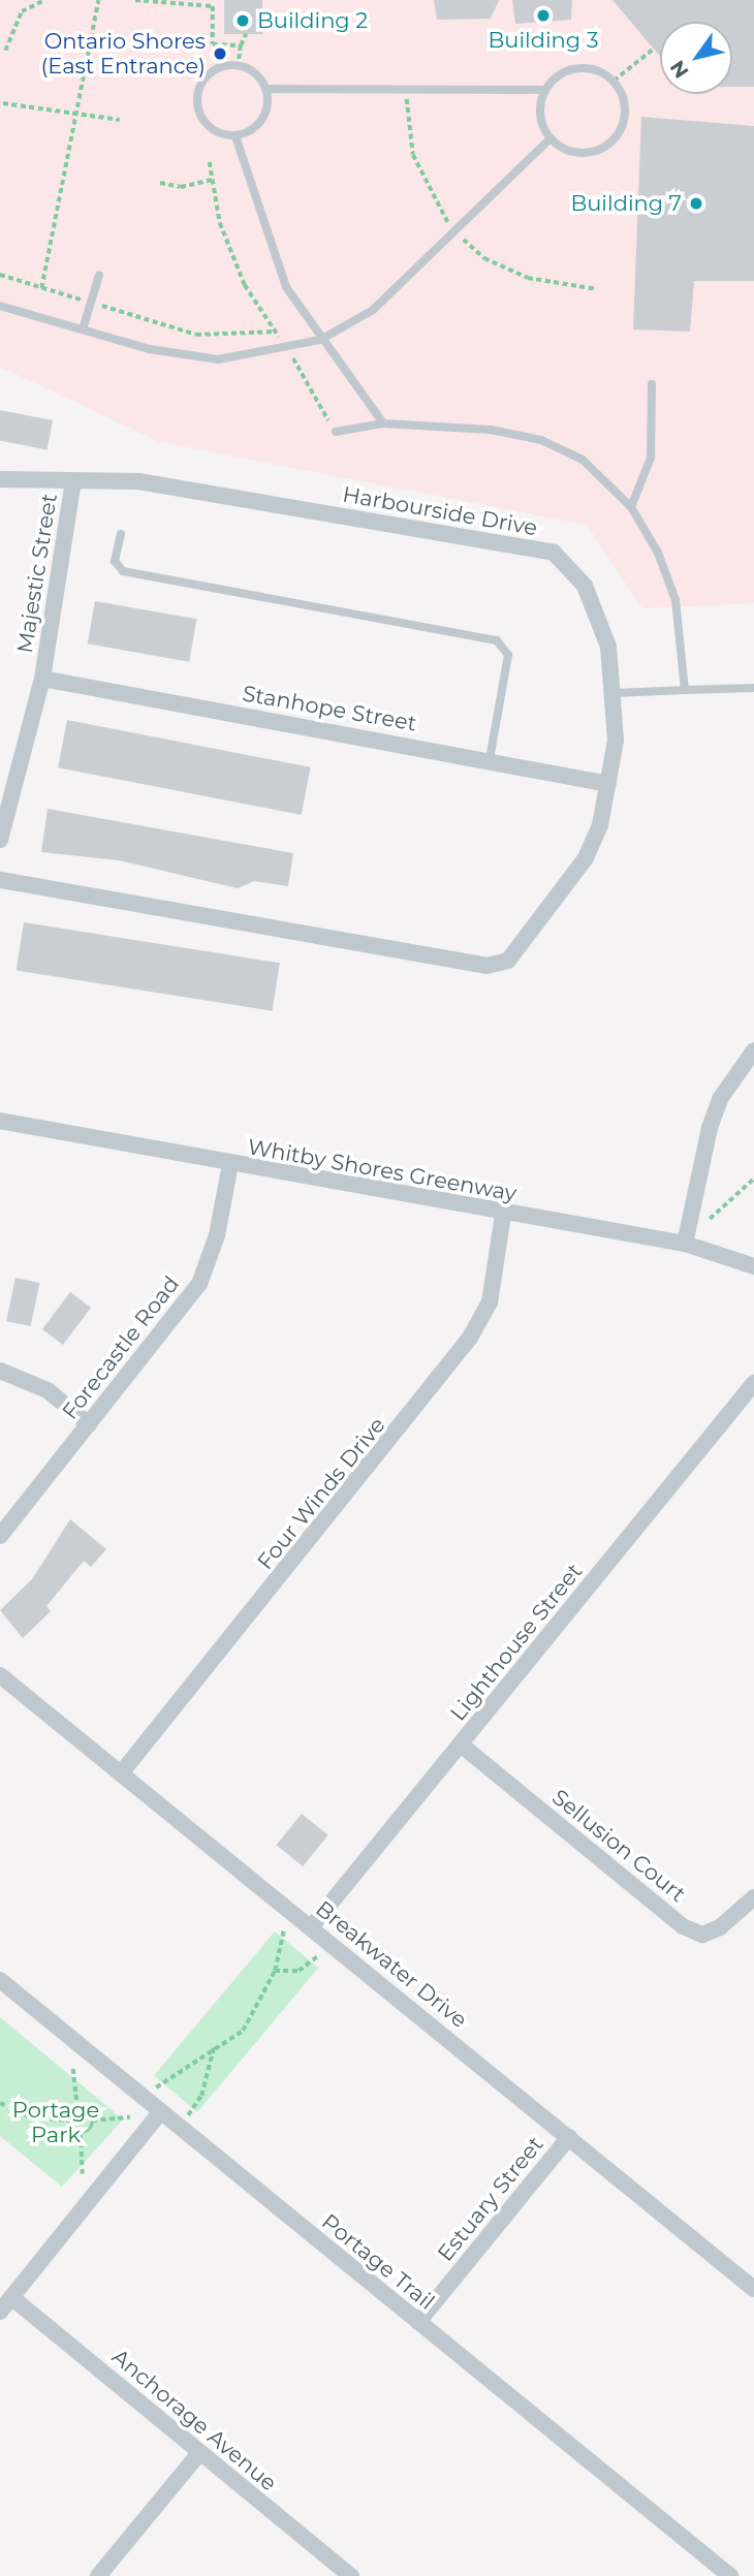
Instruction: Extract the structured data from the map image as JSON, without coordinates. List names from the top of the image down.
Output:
{
  "streets": {
    "street": [
      "Harbourside Drive",
      "Majestic Street",
      "Stanhope Street",
      "Whitby Shores Greenway",
      "Forecastle Road",
      "Four Winds Drive",
      "Lighthouse Street",
      "Sellusion Court",
      "Breakwater Drive",
      "Estuary Street",
      "Portage Trail",
      "Anchorage Avenue"
    ]
  },
  "crossings": [
    ["Harbourside Drive", "Majestic Street"],
    ["Harbourside Drive", "Stanhope Street"],
    ["Majestic Street", "Stanhope Street"],
    ["Whitby Shores Greenway", "Forecastle Road"],
    ["Whitby Shores Greenway", "Four Winds Drive"],
    ["Four Winds Drive", "Breakwater Drive"],
    ["Lighthouse Street", "Sellusion Court"],
    ["Lighthouse Street", "Breakwater Drive"],
    ["Breakwater Drive", "Estuary Street"],
    ["Estuary Street", "Portage Trail"]
  ],
  "parks": ["Portage Park"],
  "places": [
    "Building 3",
    "Building 2",
    "Ontario Shores (East Entrance)",
    "Building 7"
  ],
  "north": "bottom left"
}
